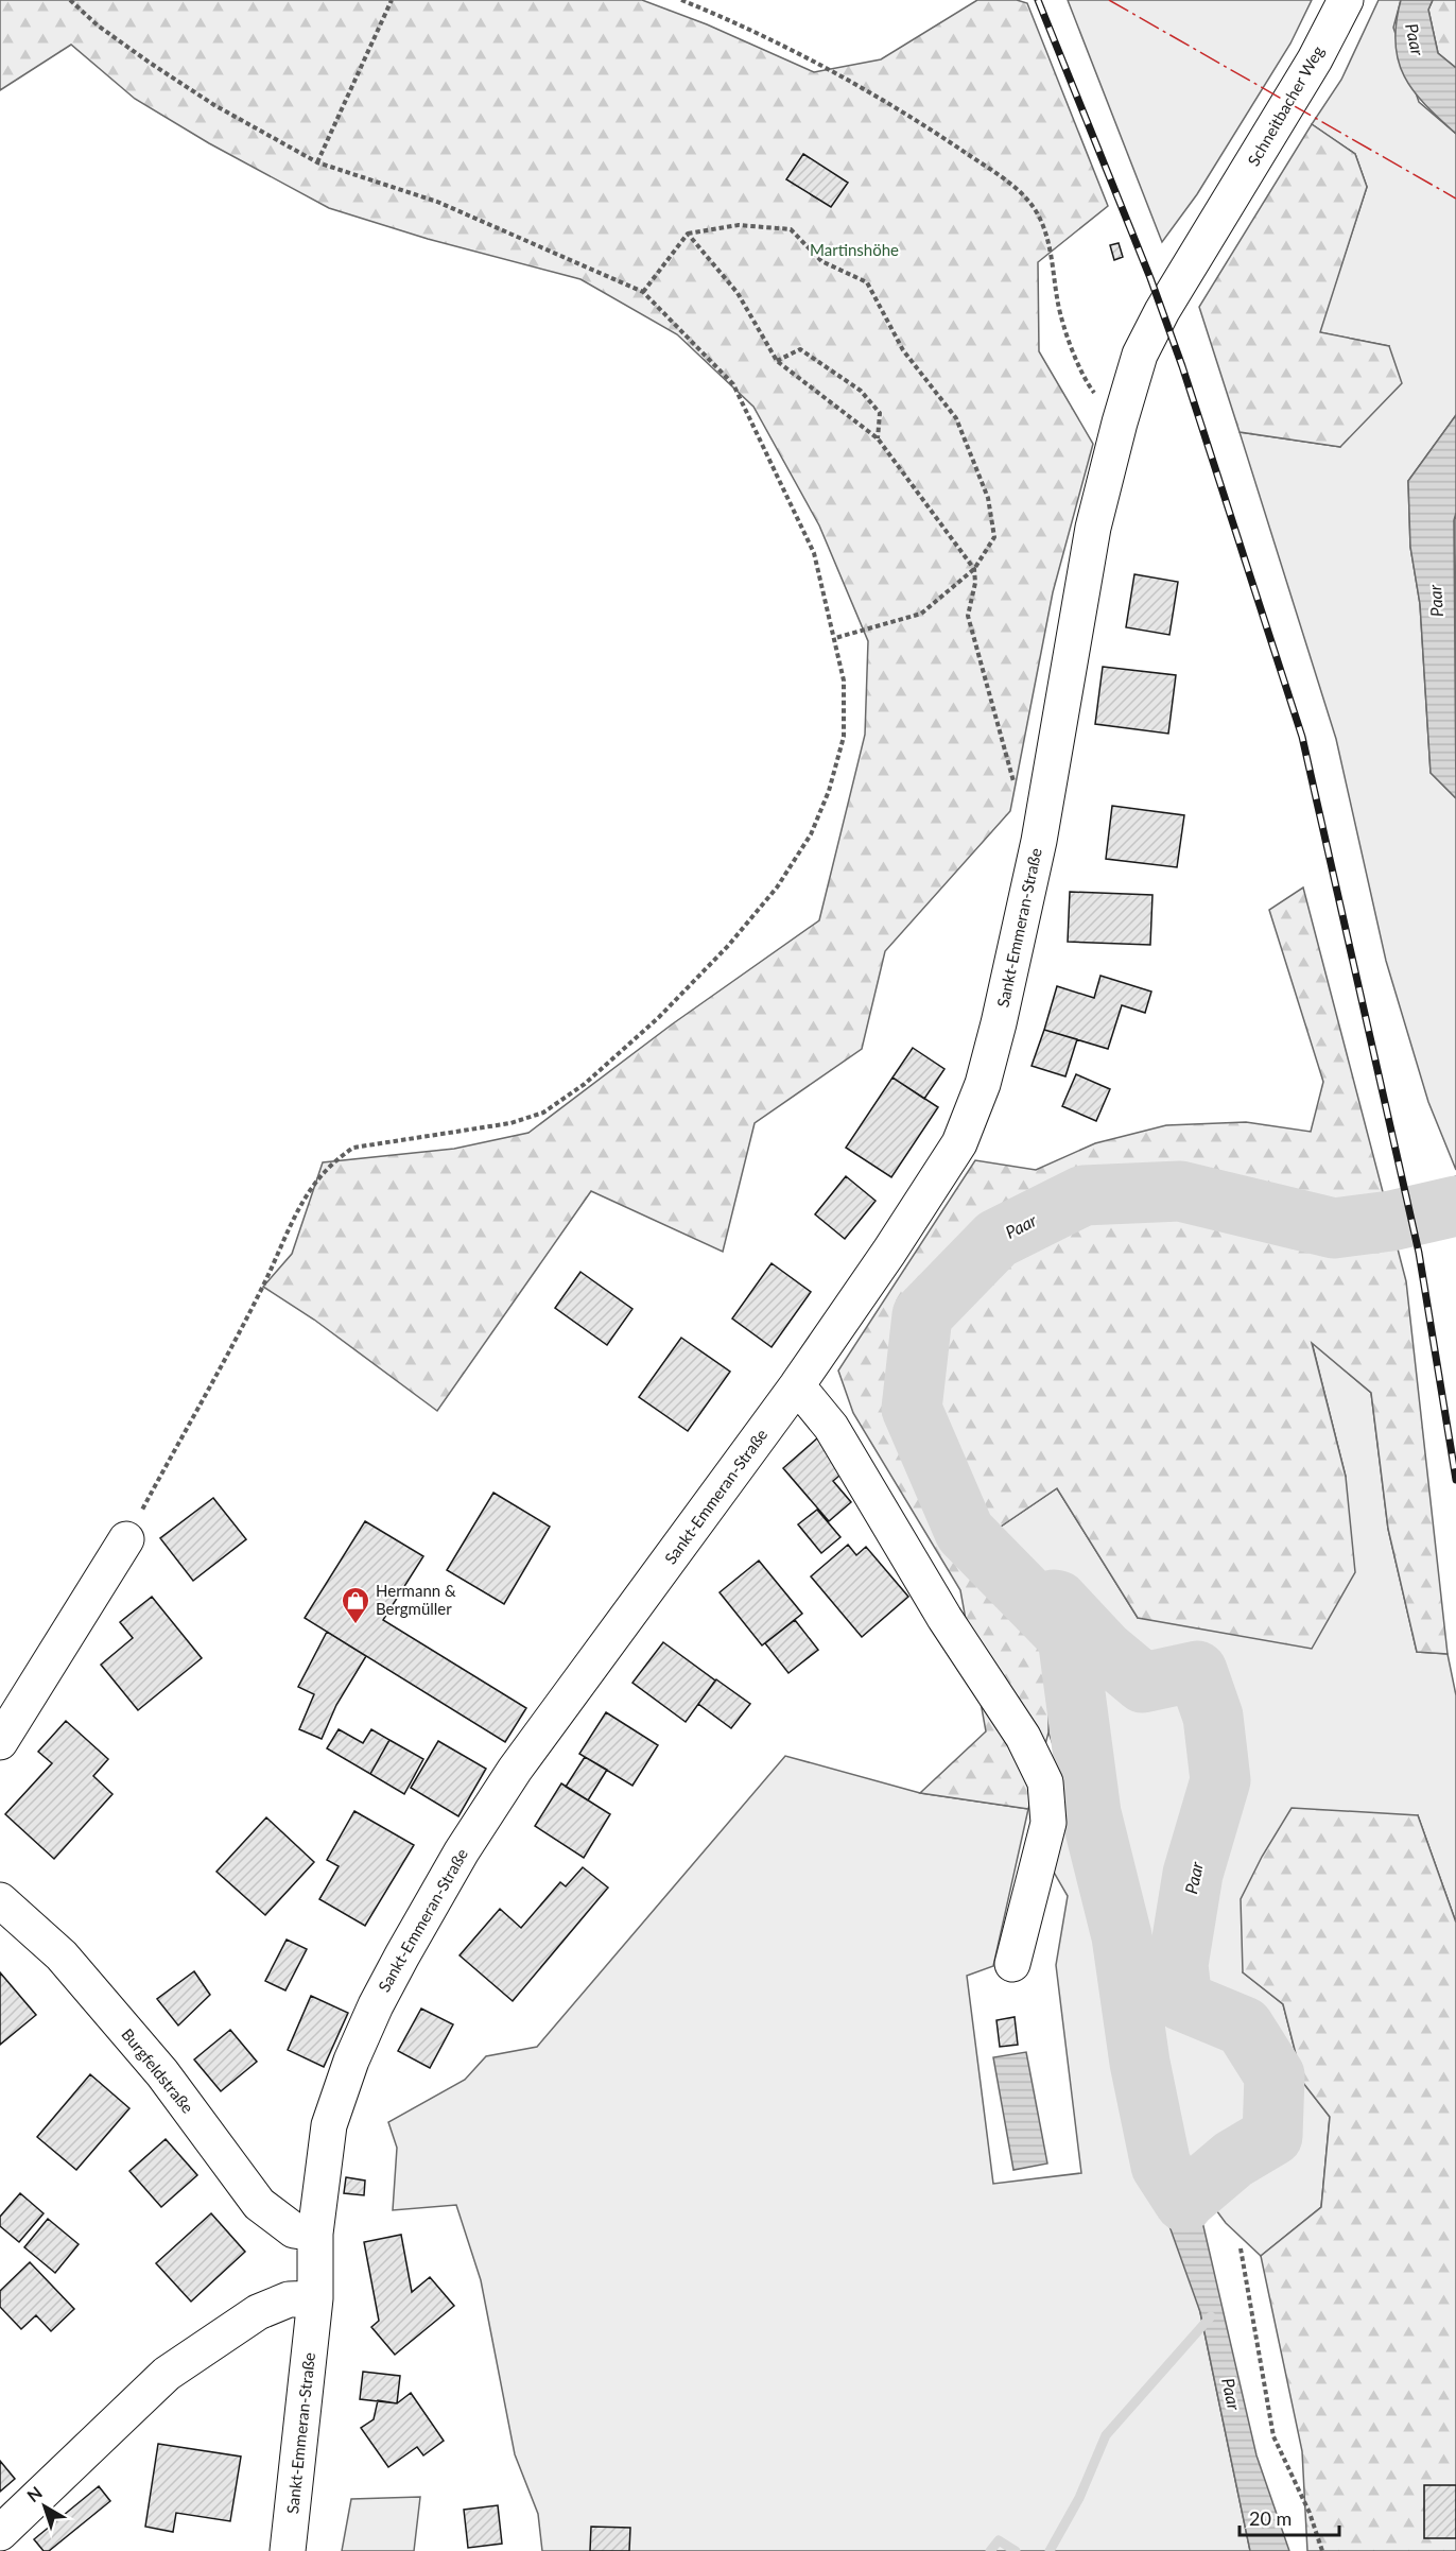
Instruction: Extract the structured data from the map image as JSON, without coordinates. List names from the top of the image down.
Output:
{
  "streets": {
    "street": ["Schneitbacher Weg", "Sankt-Emmeran-Straße", "Burgfeldstraße"]
  },
  "crossings": [
    ["Schneitbacher Weg", "Sankt-Emmeran-Straße"],
    ["Sankt-Emmeran-Straße", "Burgfeldstraße"]
  ],
  "water": ["Paar"],
  "parks": ["Martinshöhe"],
  "places": {
    "shop": ["Hermann & Bergmüller"]
  },
  "scale_bar": "20 m",
  "north": "top left"
}
